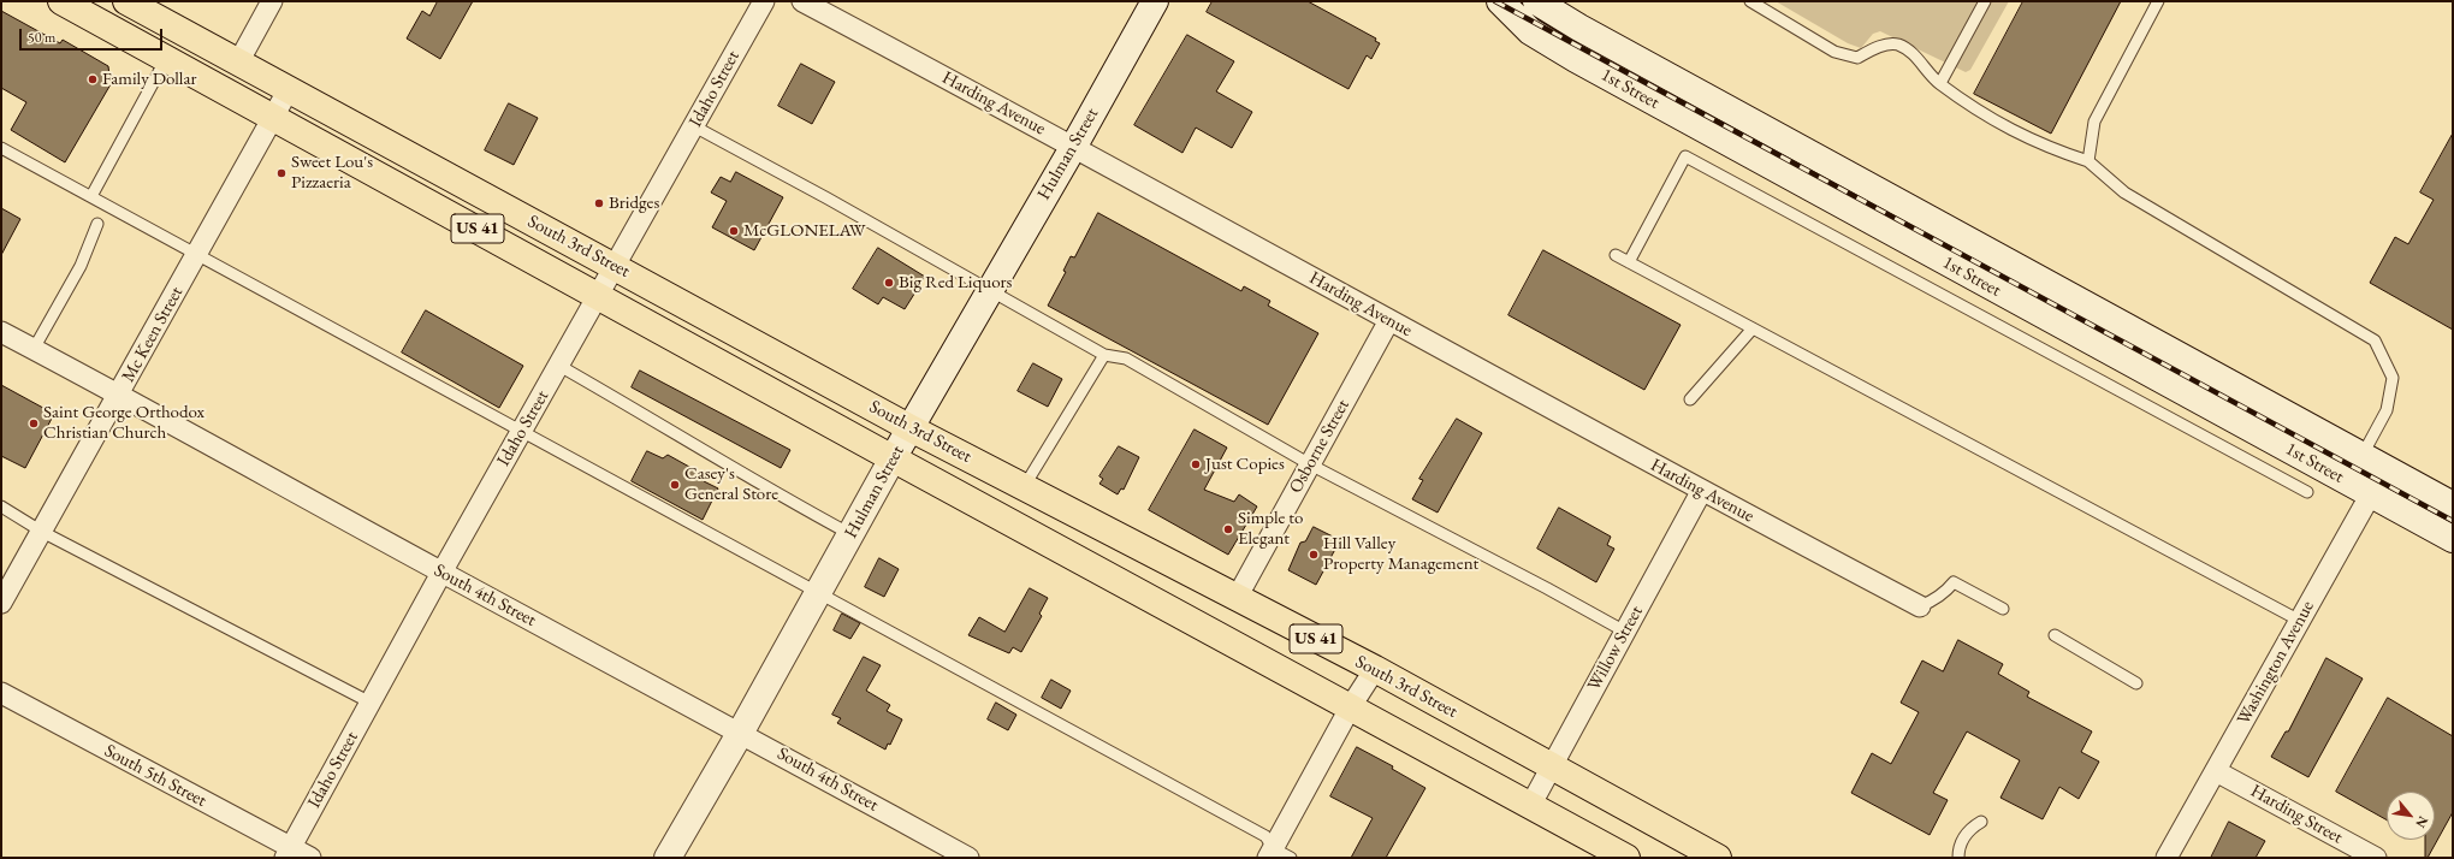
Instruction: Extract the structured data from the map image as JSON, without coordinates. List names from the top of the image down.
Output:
{
  "streets": {
    "highway": ["US 41", "South 3rd Street"],
    "main road": ["1st Street", "Hulman Street"],
    "street": [
      "Idaho Street",
      "Harding Avenue",
      "Mc Keen Street",
      "Osborne Street",
      "South 4th Street",
      "Willow Street",
      "Washington Avenue",
      "South 5th Street",
      "Harding Street"
    ]
  },
  "crossings": [
    ["Idaho Street", "South 3rd Street"],
    ["Idaho Street", "South 4th Street"],
    ["Idaho Street", "South 5th Street"],
    ["1st Street", "Washington Avenue"],
    ["Harding Avenue", "Hulman Street"],
    ["Harding Avenue", "Osborne Street"],
    ["Harding Avenue", "Willow Street"],
    ["Hulman Street", "South 3rd Street"],
    ["Hulman Street", "South 4th Street"],
    ["South 3rd Street", "Mc Keen Street"],
    ["South 3rd Street", "Osborne Street"],
    ["South 3rd Street", "Willow Street"],
    ["Mc Keen Street", "South 4th Street"],
    ["Washington Avenue", "Harding Street"]
  ],
  "places": [
    "Family Dollar",
    "Sweet Lou's Pizzaeria",
    "Bridges",
    "McGLONELAW",
    "Big Red Liquors",
    "Saint George Orthodox Christian Church",
    "Just Copies",
    "Casey's General Store",
    "Simple to Elegant",
    "Hill Valley Property Management"
  ],
  "scale_bar": "50 m",
  "north": "bottom right"
}
